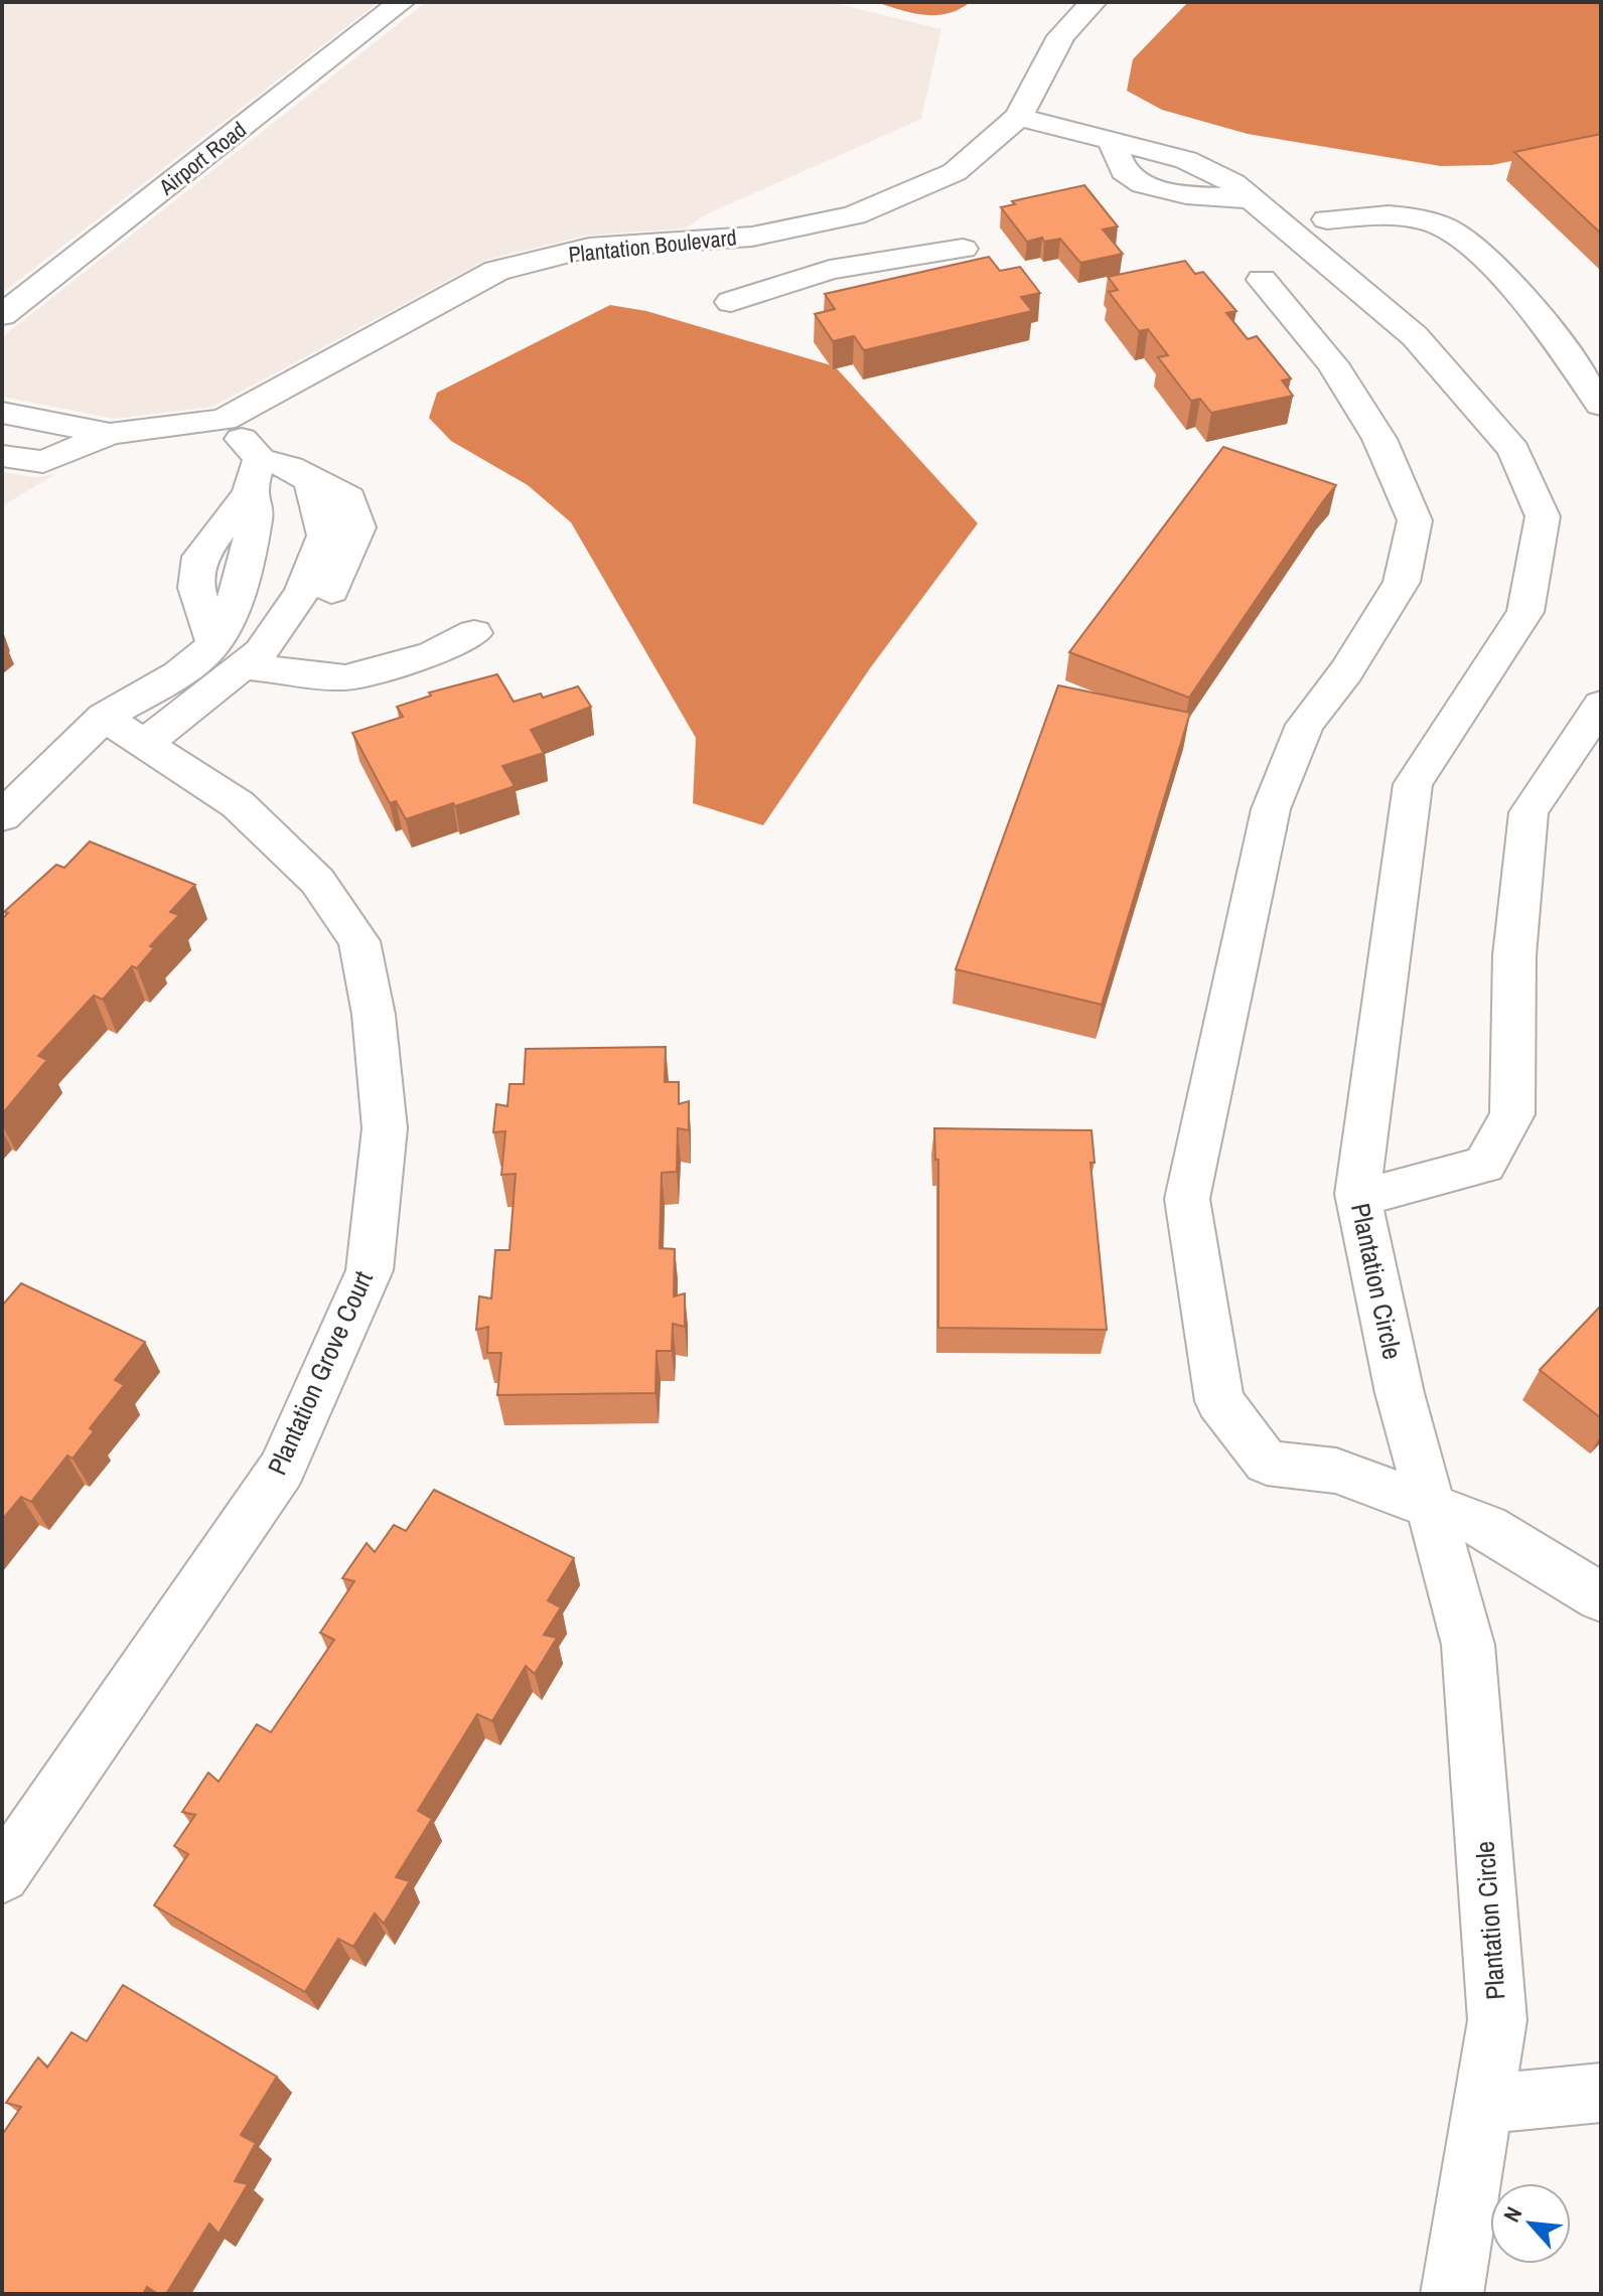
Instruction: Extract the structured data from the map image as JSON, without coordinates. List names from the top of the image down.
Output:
{
  "streets": {
    "street": [
      "Airport Road",
      "Plantation Boulevard",
      "Plantation Circle",
      "Plantation Grove Court"
    ]
  },
  "north": "top left"
}
